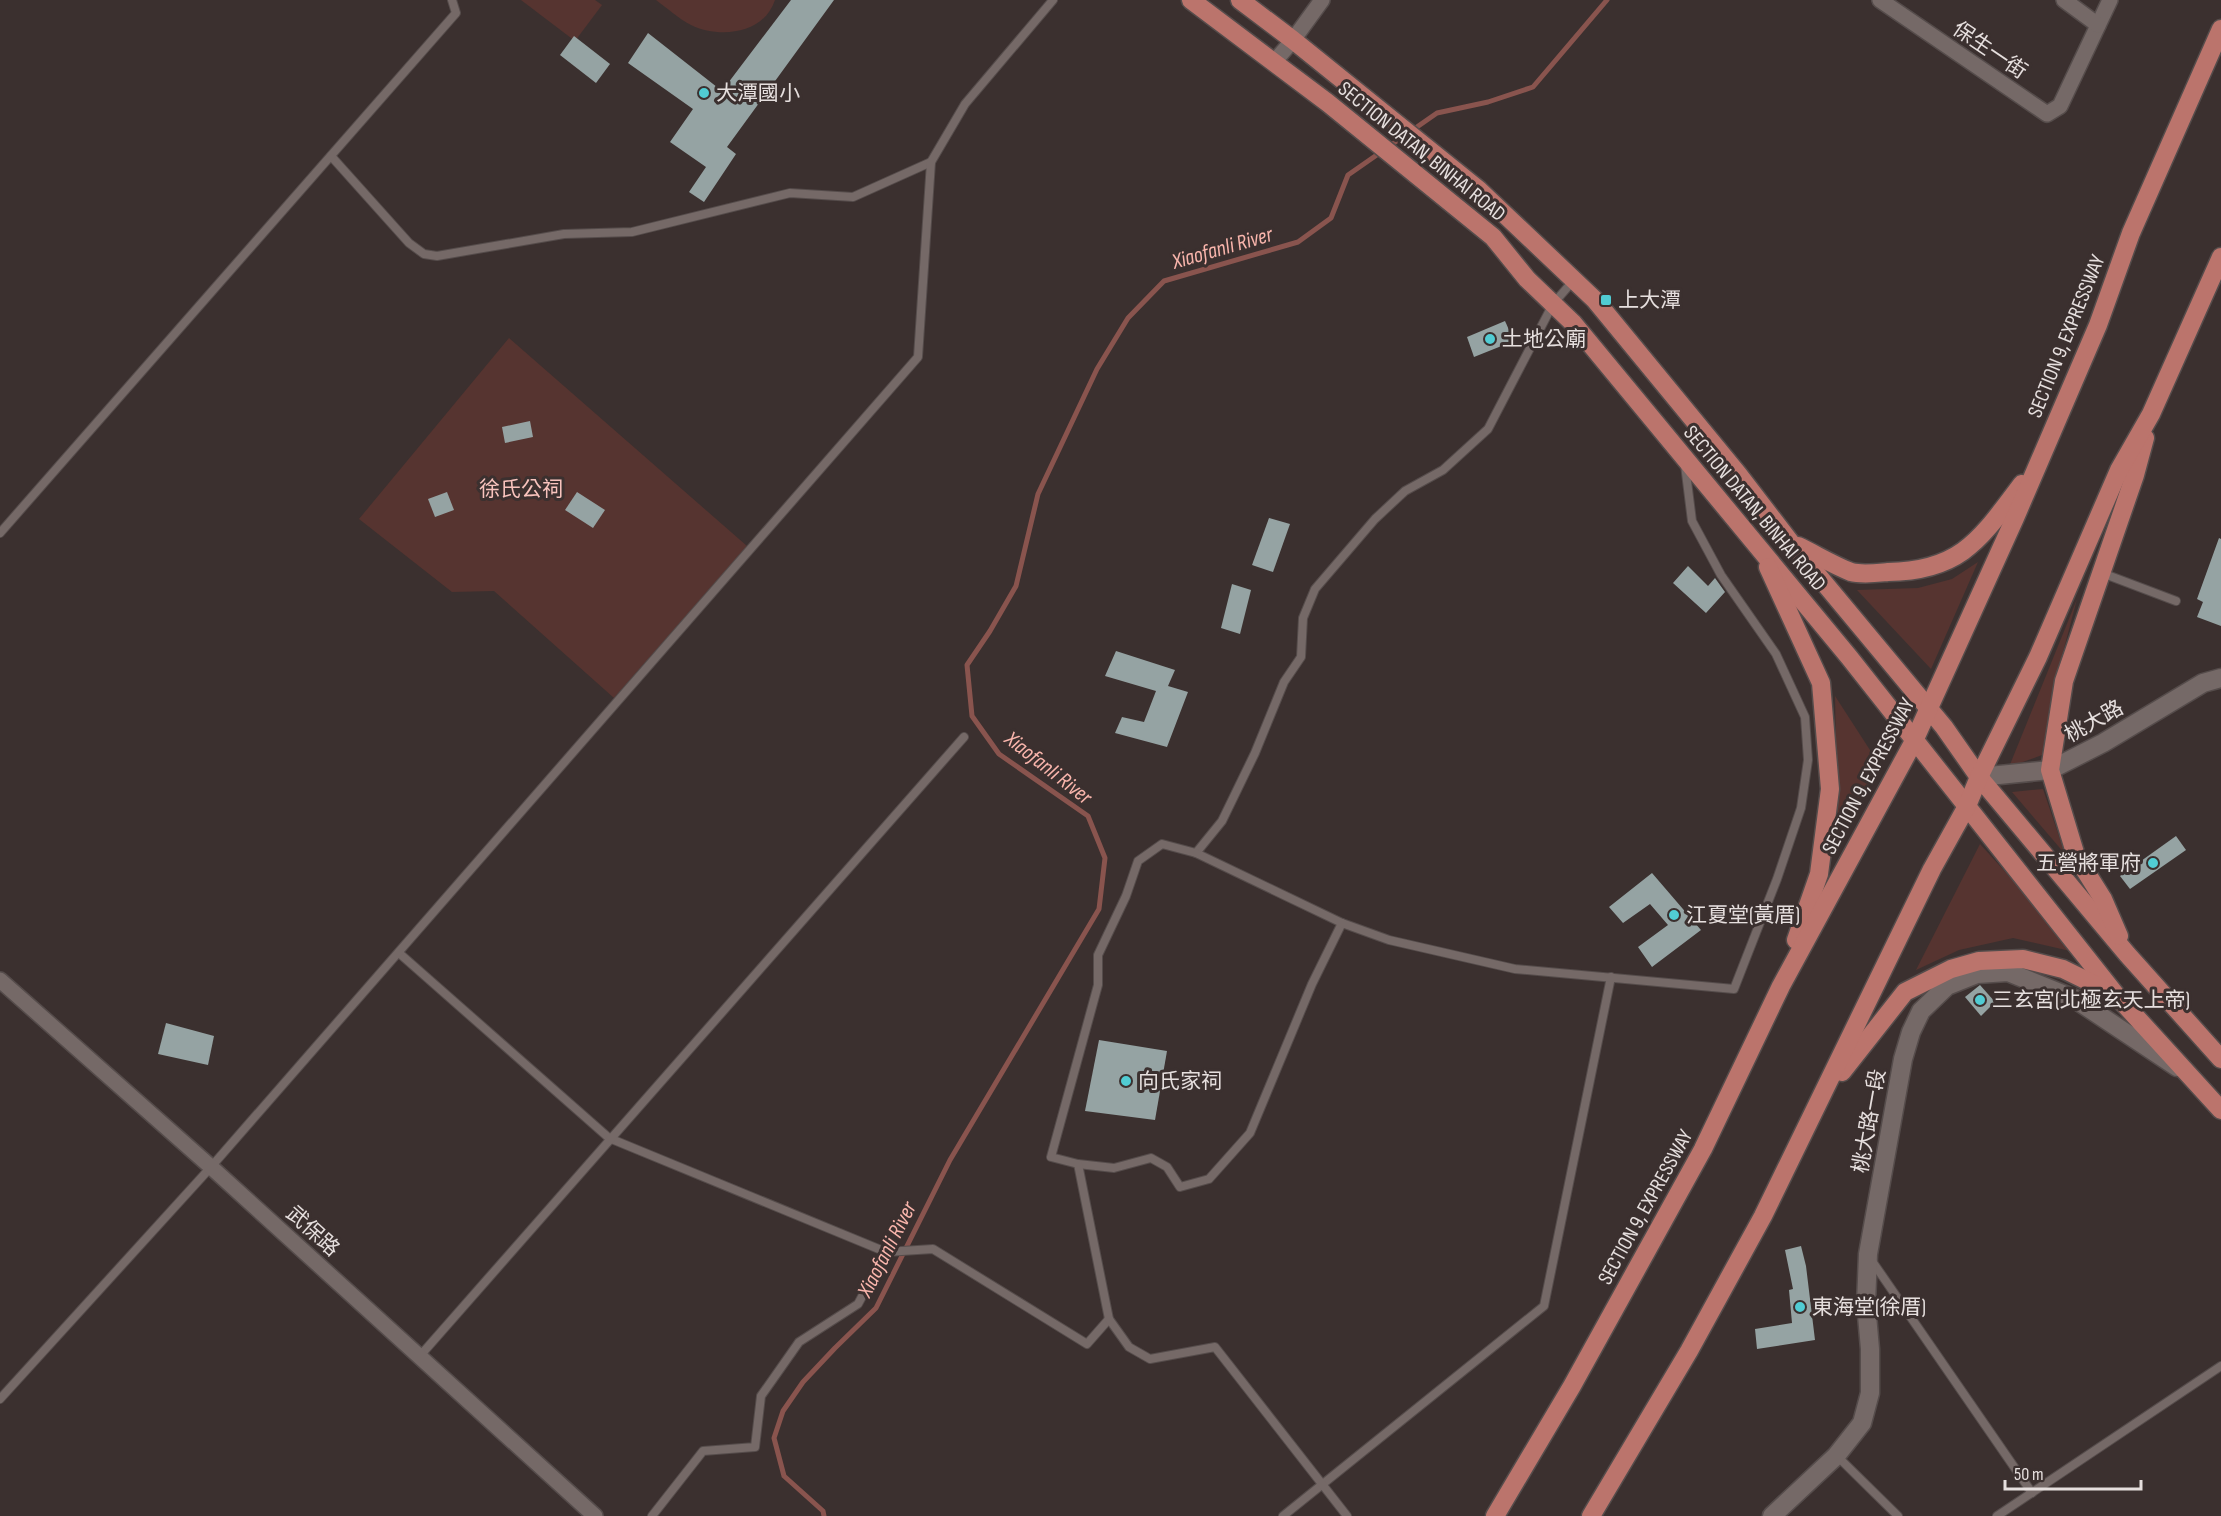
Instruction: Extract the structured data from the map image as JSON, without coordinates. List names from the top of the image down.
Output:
{
  "streets": {
    "main road": ["SECTION DATAN, BINHAI ROAD", "SECTION 9, EXPRESSWAY"],
    "street": [
      "保生一街",
      "桃大路",
      "桃大路一段",
      "武保路"
    ]
  },
  "crossings": [
    ["SECTION DATAN, BINHAI ROAD", "SECTION 9, EXPRESSWAY"],
    ["SECTION DATAN, BINHAI ROAD", "桃大路"],
    ["SECTION DATAN, BINHAI ROAD", "桃大路一段"]
  ],
  "water": ["Xiaofanli River"],
  "parks": ["徐氏公祠"],
  "places": {
    "other": [
      "大潭國小",
      "土地公廟",
      "五營將軍府",
      "江夏堂(黃厝)",
      "三玄宮(北極玄天上帝)",
      "向氏家祠",
      "東海堂(徐厝)"
    ],
    "transit": ["上大潭"]
  },
  "scale_bar": "50 m"
}
